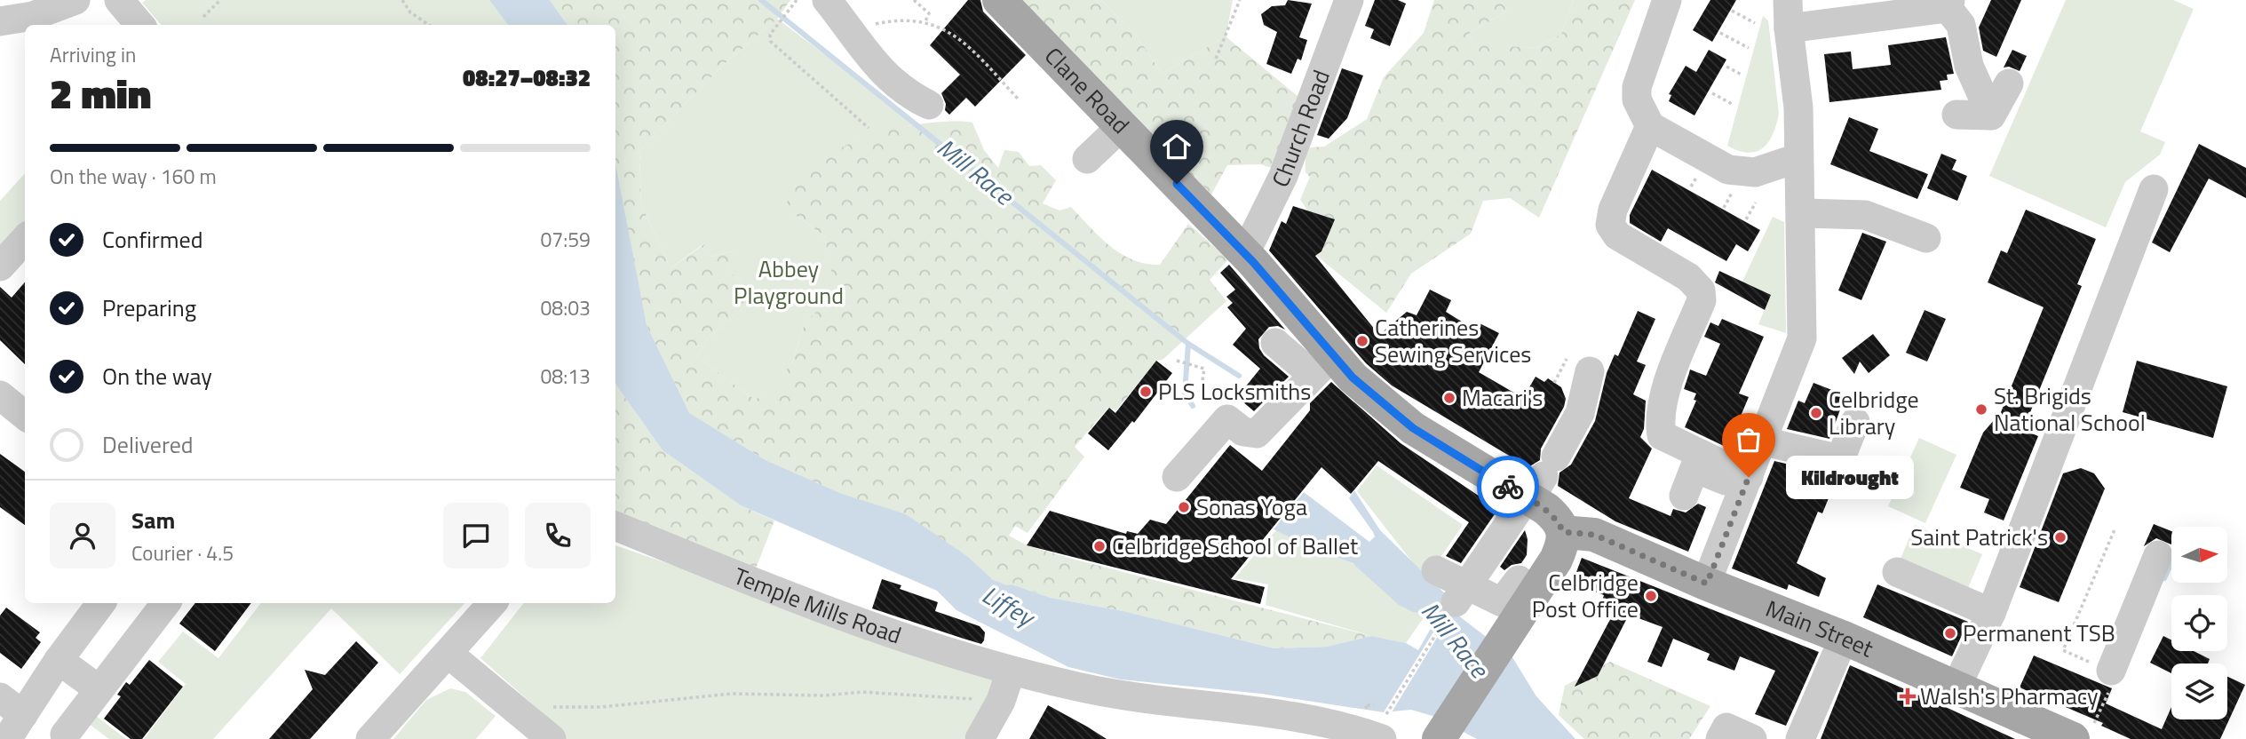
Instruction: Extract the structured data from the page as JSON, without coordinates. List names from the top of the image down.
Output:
{
  "streets": {
    "main road": ["Clane Road", "Main Street"],
    "street": ["Church Road", "Temple Mills Road"]
  },
  "crossings": [
    ["Clane Road", "Church Road"],
    ["Clane Road", "Main Street"]
  ],
  "water": ["Mill Race", "Liffey"],
  "parks": ["Abbey Playground"],
  "places": {
    "other": [
      "Catherines Sewing Services",
      "PLS Locksmiths",
      "Macari's",
      "St. Brigids National School",
      "Celbridge Library",
      "Kildrought",
      "Sonas Yoga",
      "Saint Patrick's",
      "Celbridge School of Ballet",
      "Celbridge Post Office",
      "Permanent TSB"
    ],
    "health": ["Walsh's Pharmacy"]
  },
  "north": "right",
  "page": {
    "heading": ["2 min", "Arriving in", "08:27–08:32"],
    "panel": ["Sam", "Courier · 4.5"],
    "bar": "On the way · 160 m",
    "list": [
      ["Confirmed", "07:59"],
      ["Preparing", "08:03"],
      ["On the way", "08:13"],
      "Delivered"
    ],
    "bubble": "Kildrought"
  }
}
